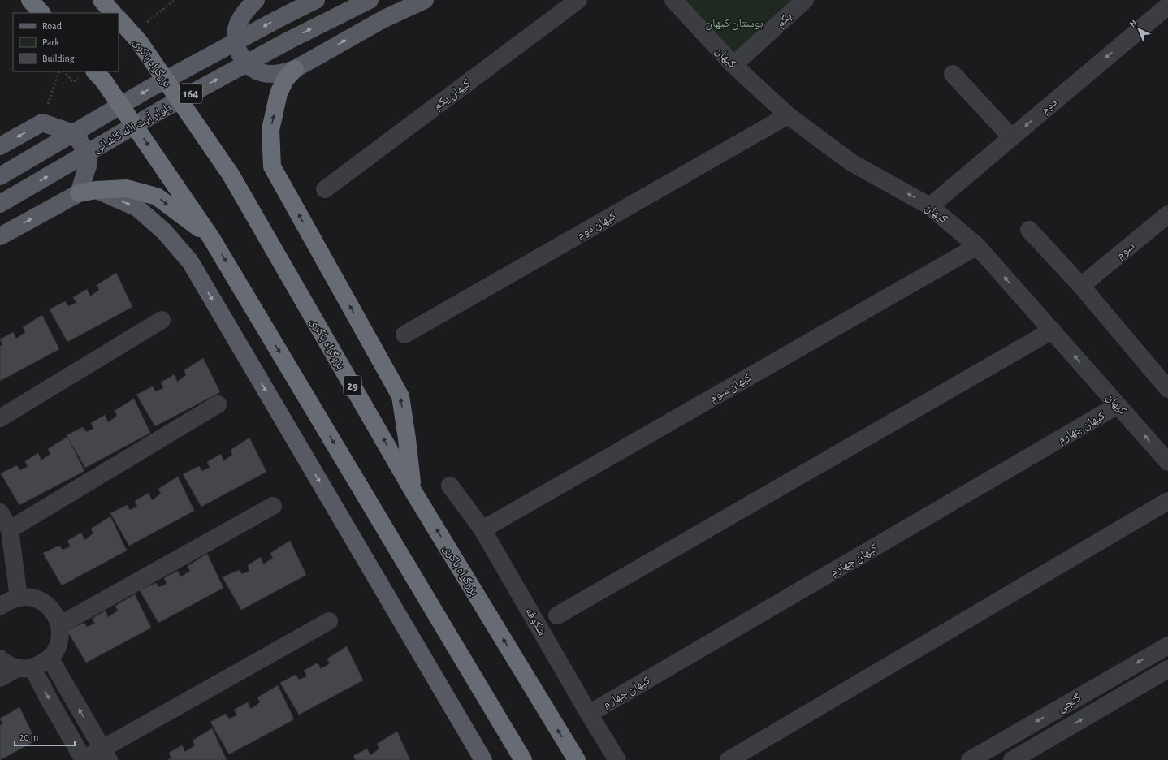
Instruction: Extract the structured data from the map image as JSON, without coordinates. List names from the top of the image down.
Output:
{
  "streets": {
    "highway": ["بزرگراه باکری", "29"],
    "main road": ["164", "بلوار آیت الله کاشانی"],
    "street": [
      "یکم",
      "کیهان",
      "کیهان یکم",
      "دوم",
      "کیهان دوم",
      "سوم",
      "کیهان سوم",
      "کیهان چهارم",
      "شکوفه",
      "گنجی"
    ]
  },
  "crossings": [
    ["یکم", "کیهان"],
    ["کیهان", "دوم"],
    ["کیهان", "کیهان دوم"],
    ["کیهان", "کیهان سوم"],
    ["کیهان", "کیهان چهارم"],
    ["کیهان سوم", "شکوفه"],
    ["کیهان چهارم", "شکوفه"]
  ],
  "one_way": ["دوم"],
  "parks": ["بوستان کیهان"],
  "legend": ["Road", "Park", "Building"],
  "scale_bar": "20 m",
  "north": "top left"
}
